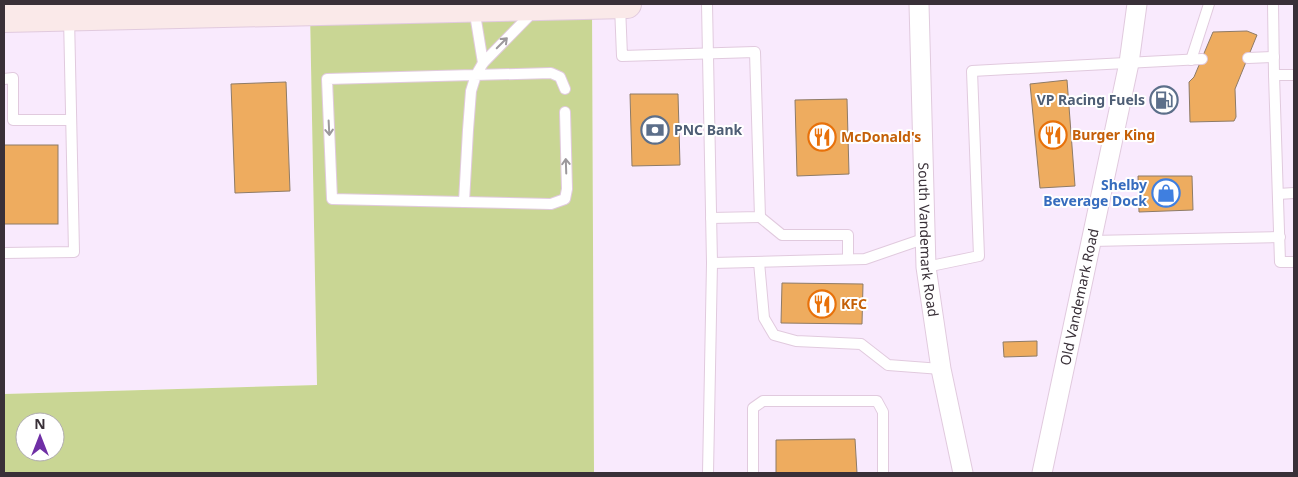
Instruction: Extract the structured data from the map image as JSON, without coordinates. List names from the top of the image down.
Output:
{
  "streets": {
    "street": ["South Vandemark Road", "Old Vandemark Road"]
  },
  "places": {
    "fuel station": ["VP Racing Fuels"],
    "bank": ["PNC Bank"],
    "restaurant": ["Burger King", "McDonald's", "KFC"],
    "shop": ["Shelby Beverage Dock"]
  },
  "north": "top"
}
